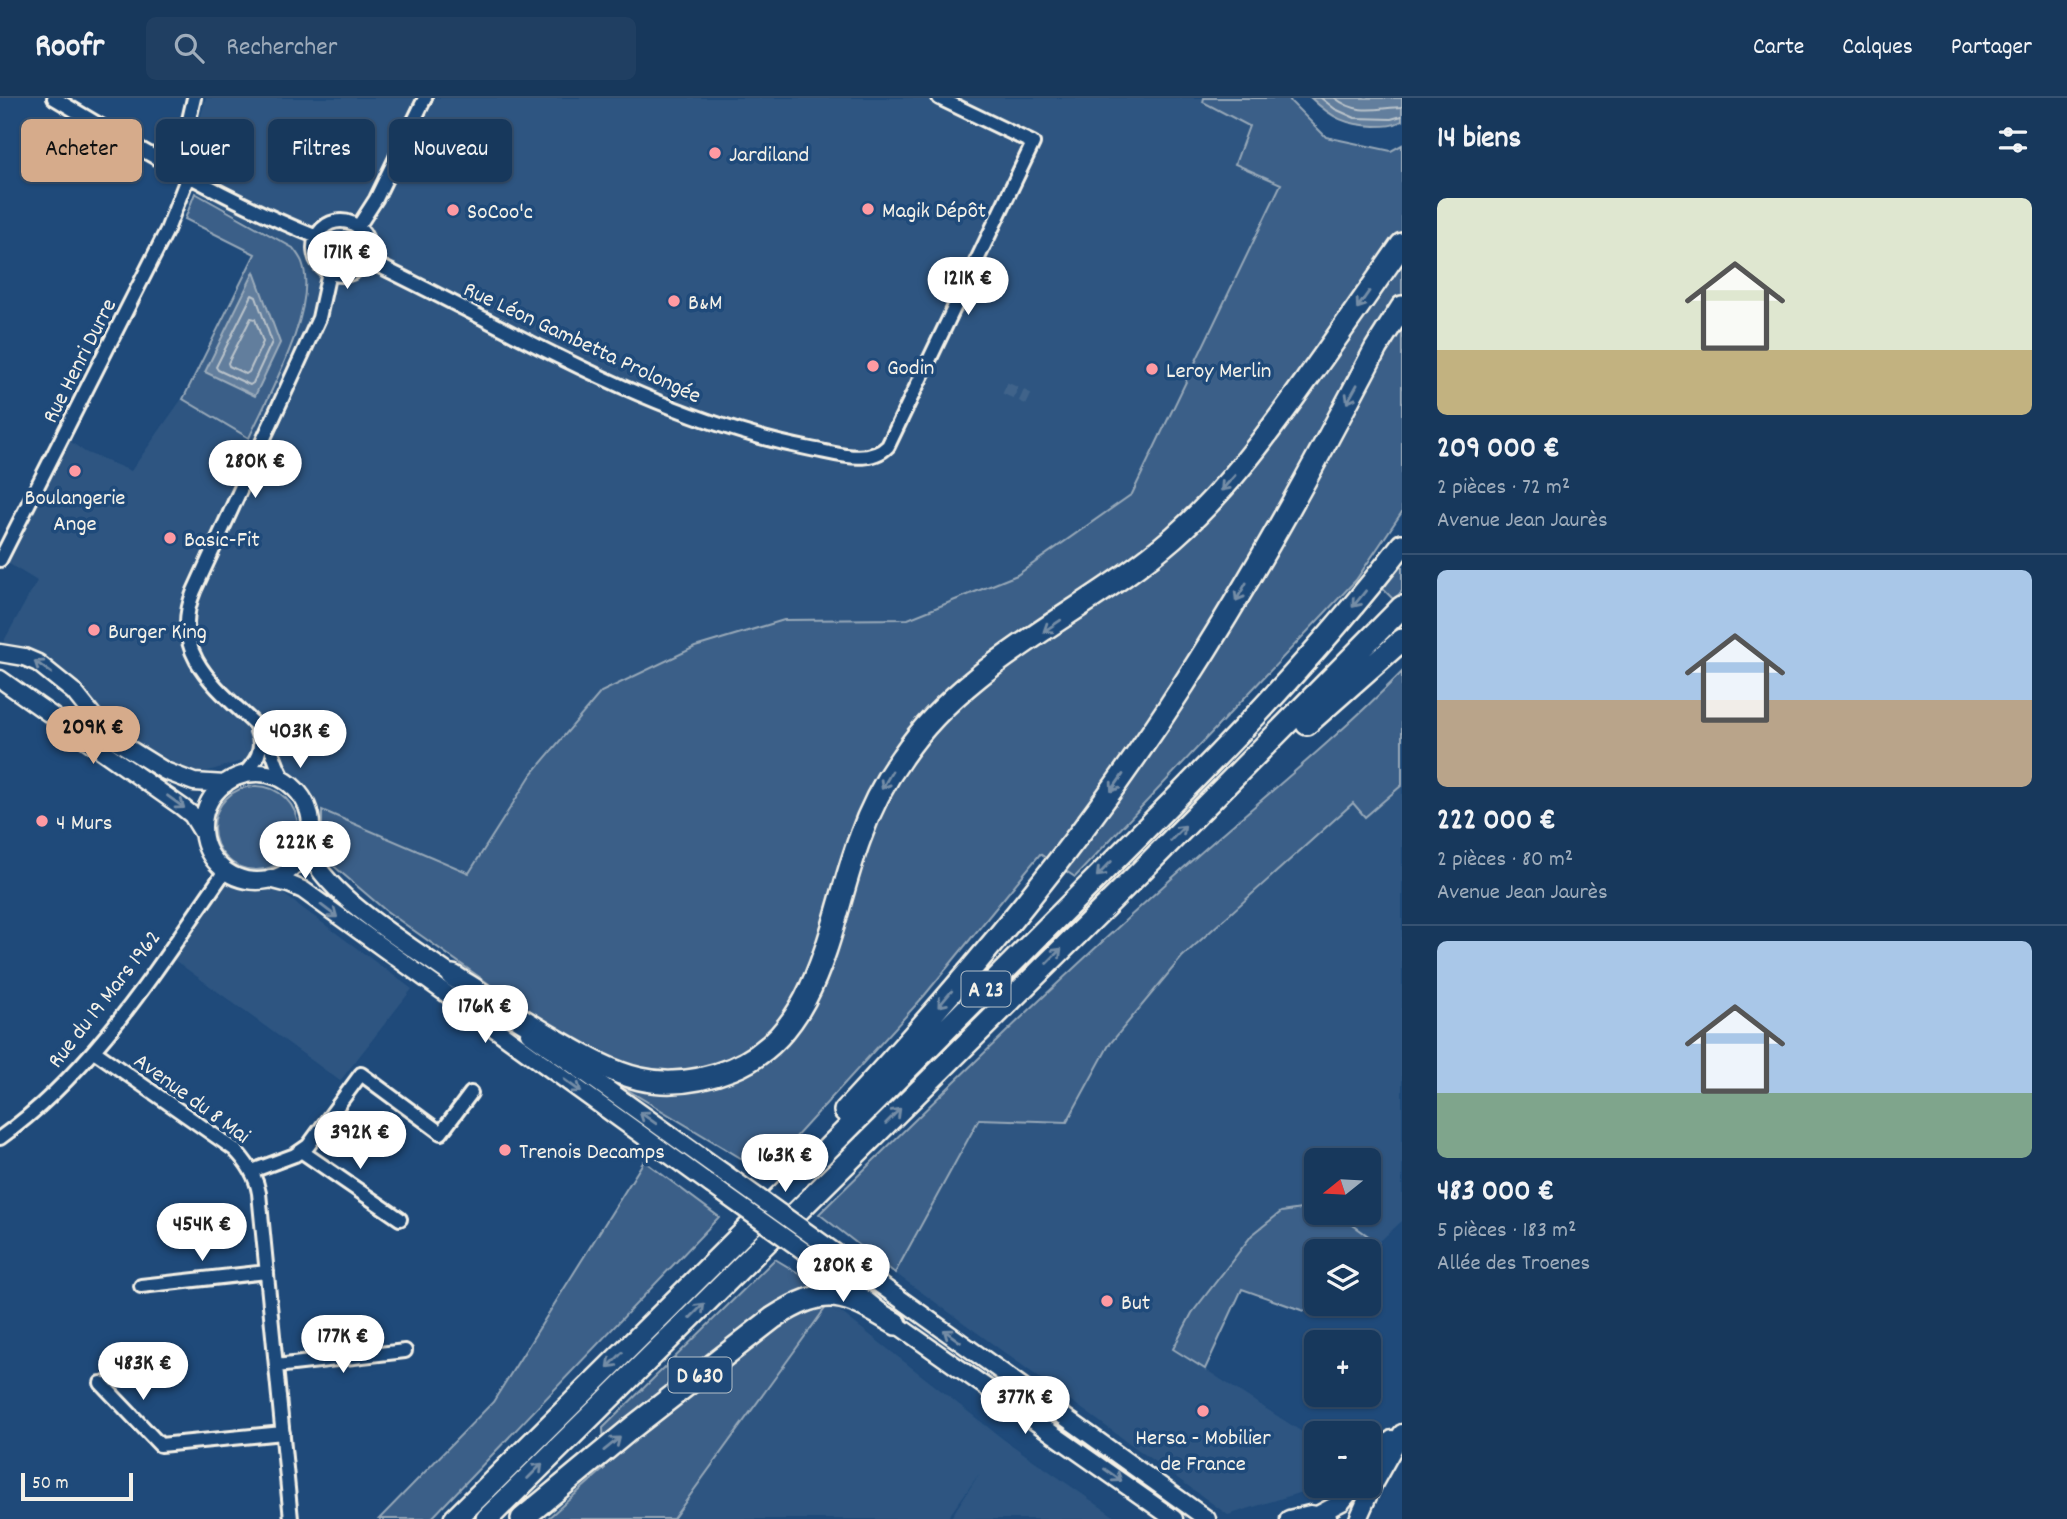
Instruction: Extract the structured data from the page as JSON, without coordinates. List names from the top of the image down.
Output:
{
  "streets": {
    "highway": ["A 23", "D 630"],
    "street": [
      "Rue Léon Gambetta Prolongée",
      "Rue Henri Durre",
      "Rue du 19 Mars 1962",
      "Avenue du 8 Mai"
    ]
  },
  "crossings": [
    ["Rue du 19 Mars 1962", "Avenue du 8 Mai"],
    ["Rue du 19 Mars 1962", "D 630"]
  ],
  "places": [
    "Jardiland",
    "Magik Dépôt",
    "SoCoo'c",
    "B&M",
    "Godin",
    "Leroy Merlin",
    "Boulangerie Ange",
    "Basic-Fit",
    "Burger King",
    "4 Murs",
    "Trenois Decamps",
    "But",
    "Hersa - Mobilier de France"
  ],
  "scale_bar": "50 m",
  "north": "left",
  "page": {
    "header": "Roofr",
    "search": "Rechercher",
    "nav": ["Carte", "Calques", "Partager"],
    "heading": "14 biens",
    "chip": [
      "Acheter",
      "Louer",
      "Filtres",
      "Nouveau"
    ],
    "list": [
      {
        "name": "209 000 €",
        "note": "2 pièces · 72 m² · Avenue Jean Jaurès"
      },
      {
        "name": "222 000 €",
        "note": "2 pièces · 80 m² · Avenue Jean Jaurès"
      },
      {
        "name": "483 000 €",
        "note": "5 pièces · 183 m² · Allée des Troenes"
      }
    ],
    "price": [
      "171K €",
      "121K €",
      "280K €",
      "209K €",
      "403K €",
      "222K €",
      "176K €",
      "392K €",
      "163K €",
      "454K €",
      "280K €",
      "177K €",
      "483K €",
      "377K €"
    ],
    "map_buttons": ["+", "−"],
    "scale": "50 m"
  }
}
